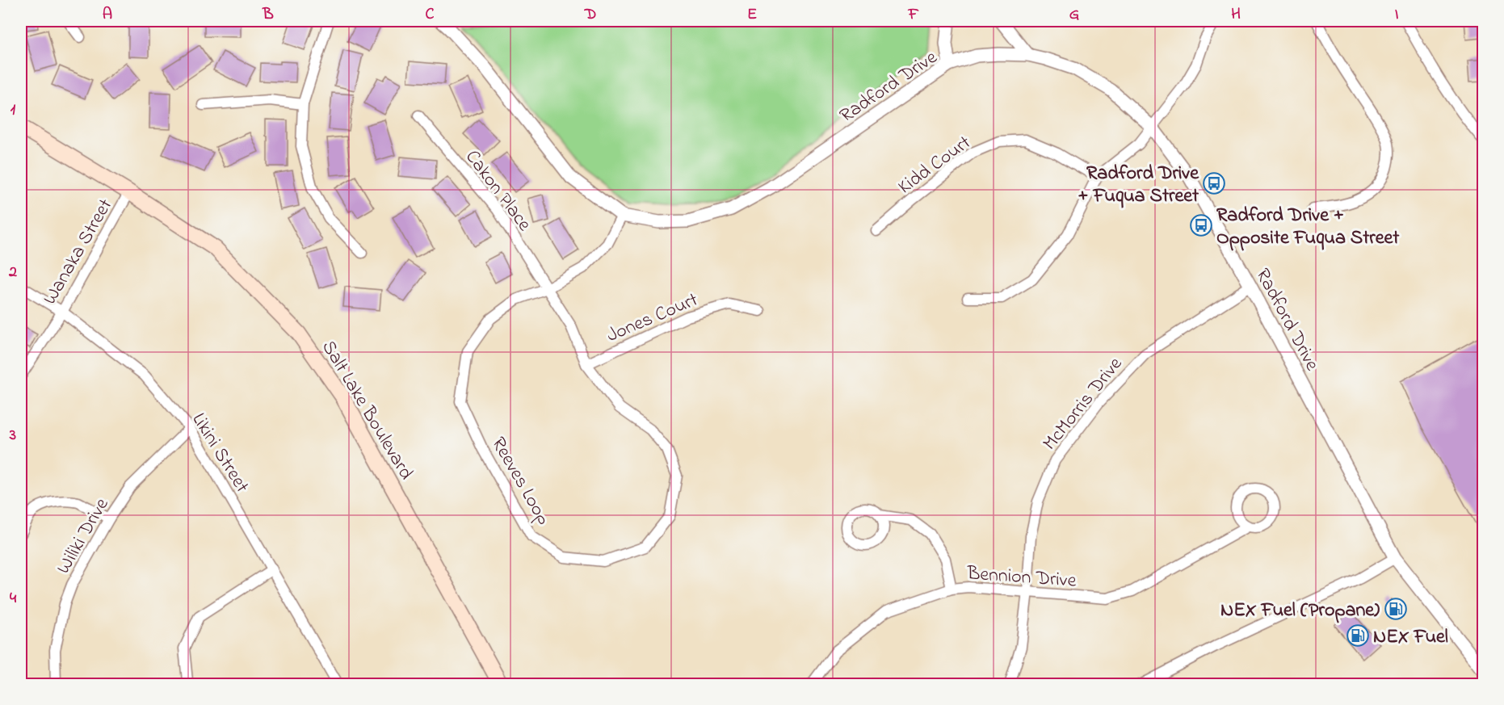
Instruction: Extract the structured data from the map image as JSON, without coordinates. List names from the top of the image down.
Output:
{
  "streets": {
    "main road": ["Salt Lake Boulevard"],
    "street": [
      "Radford Drive",
      "Kidd Court",
      "Cakon Place",
      "Wanaka Street",
      "Jones Court",
      "McMorris Drive",
      "Likini Street",
      "Reeves Loop",
      "Wiliki Drive",
      "Bennion Drive"
    ]
  },
  "crossings": [
    ["Radford Drive", "McMorris Drive"],
    ["Radford Drive", "Reeves Loop"],
    ["Cakon Place", "Reeves Loop"],
    ["Wanaka Street", "Salt Lake Boulevard"],
    ["Wanaka Street", "Likini Street"],
    ["Jones Court", "Reeves Loop"],
    ["McMorris Drive", "Bennion Drive"],
    ["Likini Street", "Wiliki Drive"]
  ],
  "places": {
    "bus stop": ["Radford Drive + Fuqua Street", "Radford Drive + Opposite Fuqua Street"],
    "fuel station": ["NEX Fuel (Propane)", "NEX Fuel"]
  },
  "grid": {
    "columns": [
      "A",
      "B",
      "C",
      "D",
      "E",
      "F",
      "G",
      "H",
      "I"
    ],
    "rows": [
      "1",
      "2",
      "3",
      "4"
    ]
  }
}
